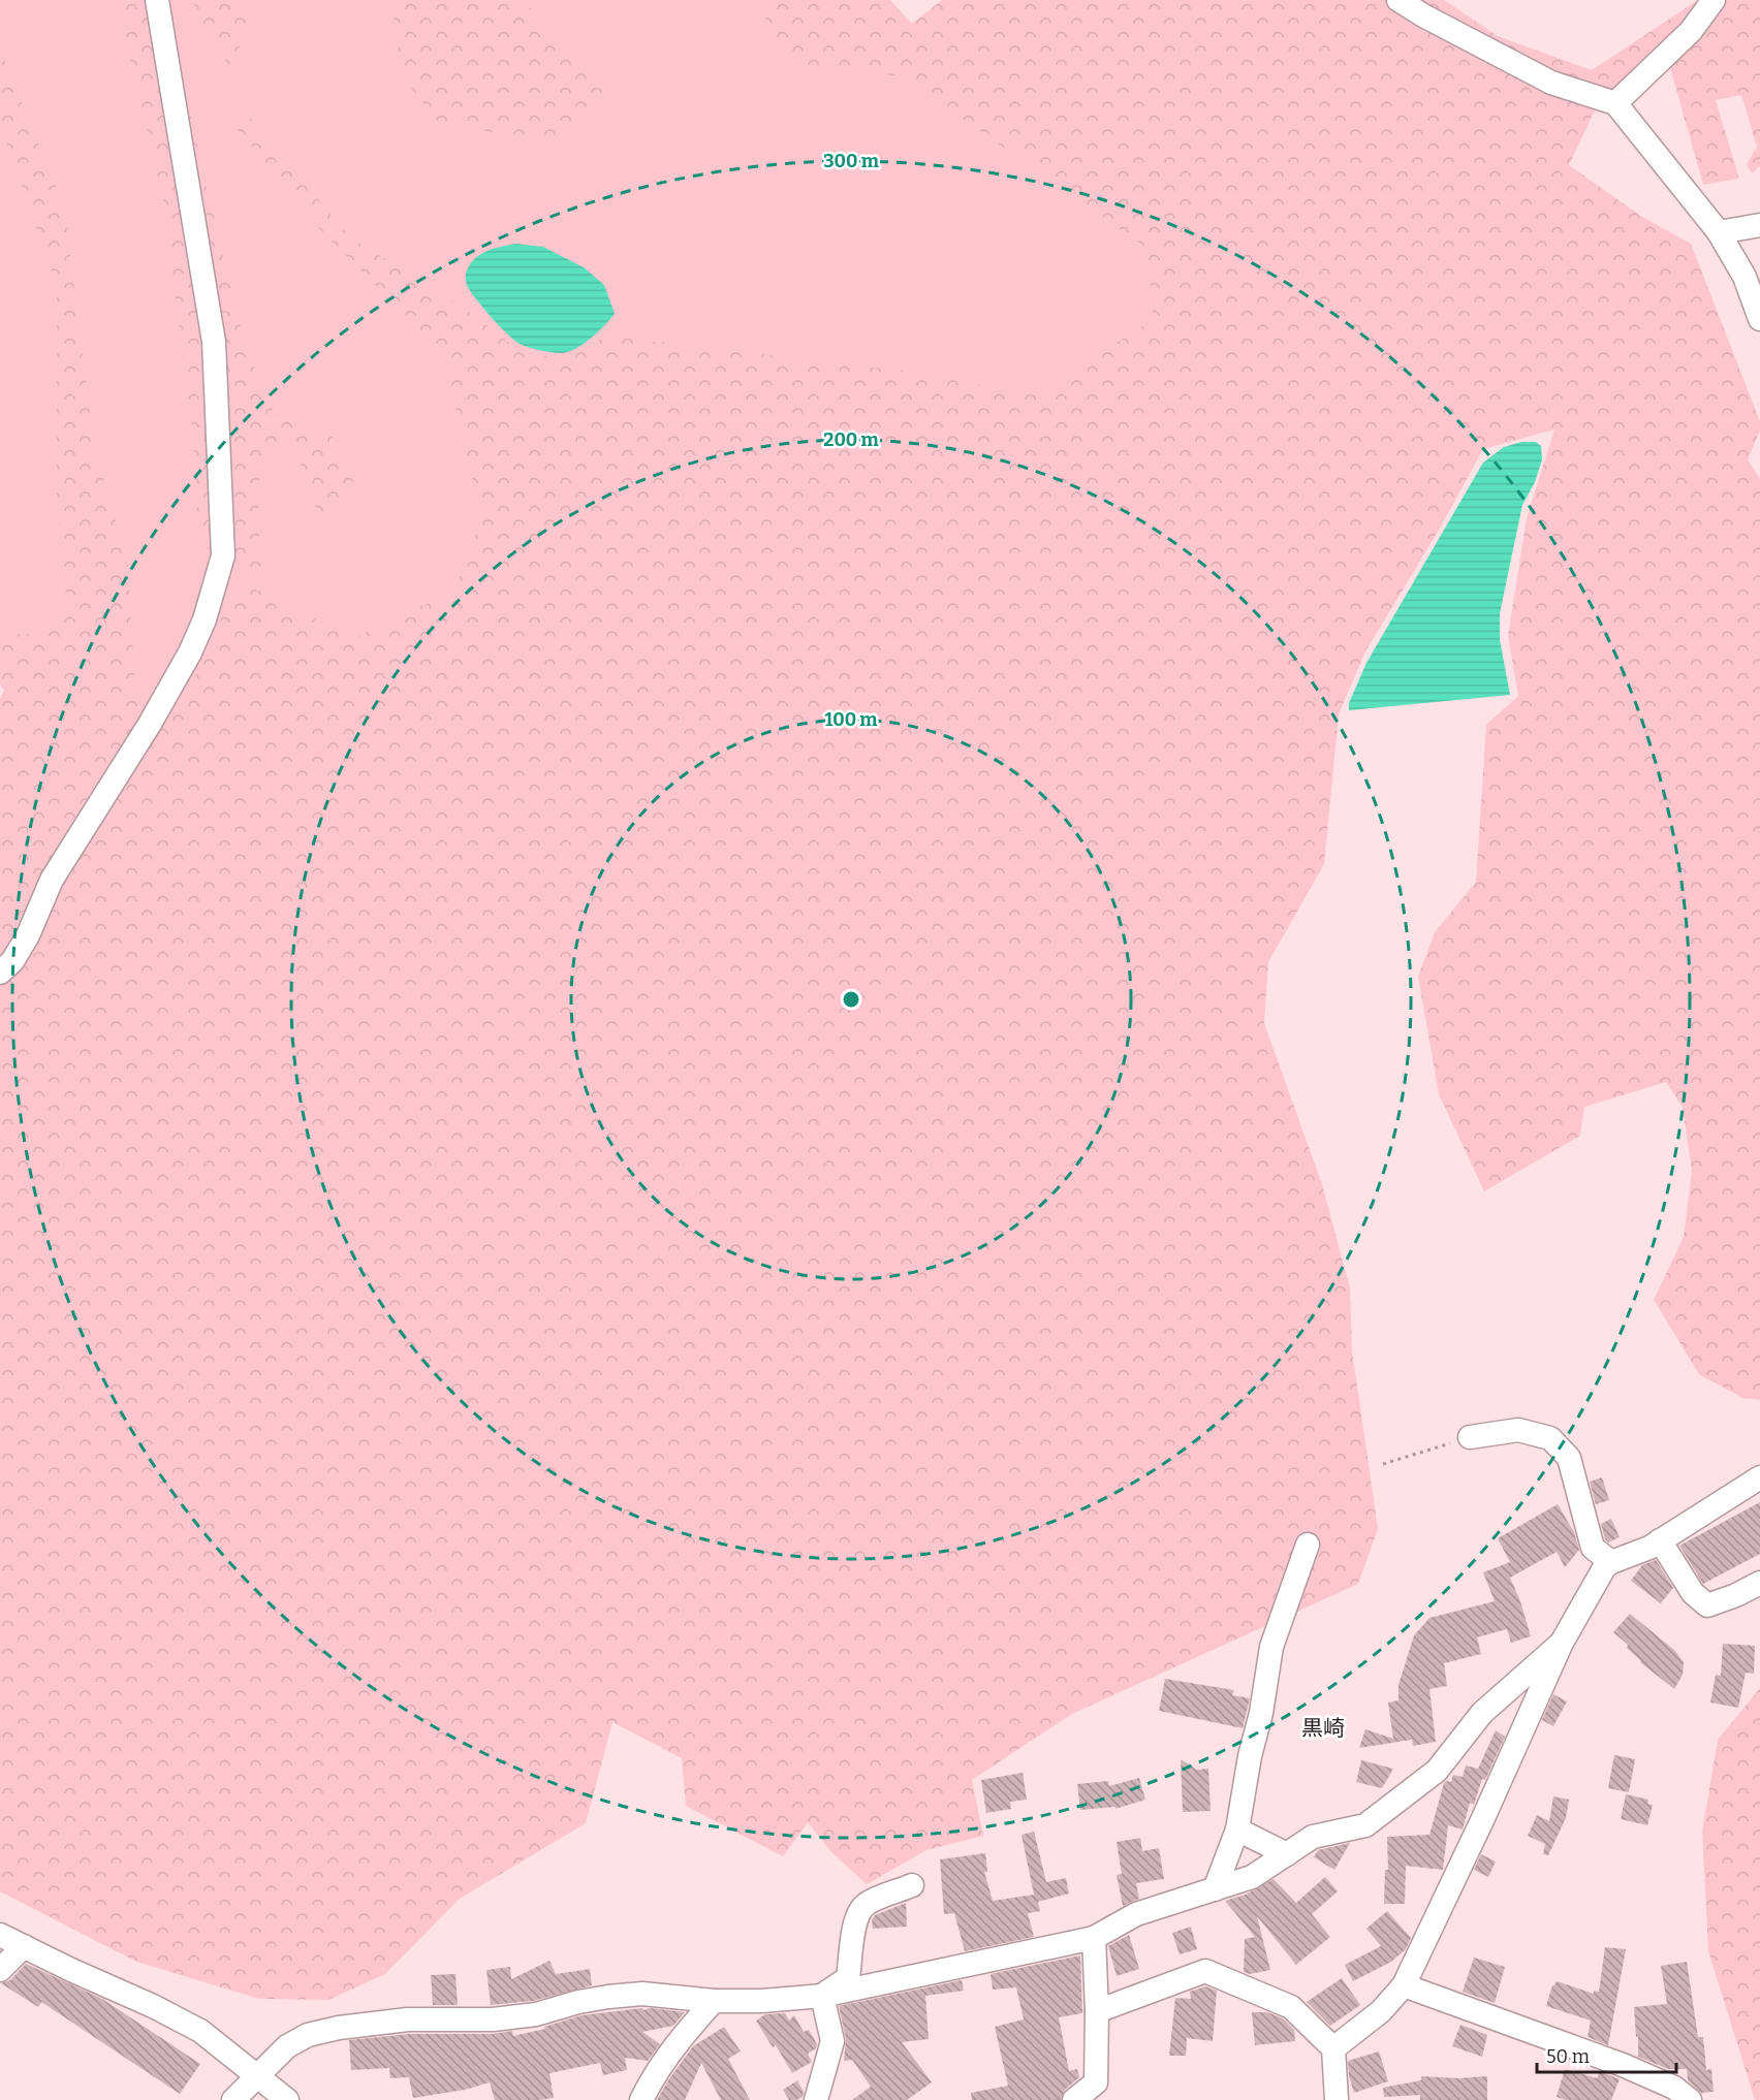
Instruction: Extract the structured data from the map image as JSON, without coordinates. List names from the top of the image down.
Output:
{
  "districts": ["黒崎"],
  "scale_bar": "50 m",
  "rings": ["300 m", "200 m", "100 m"]
}
